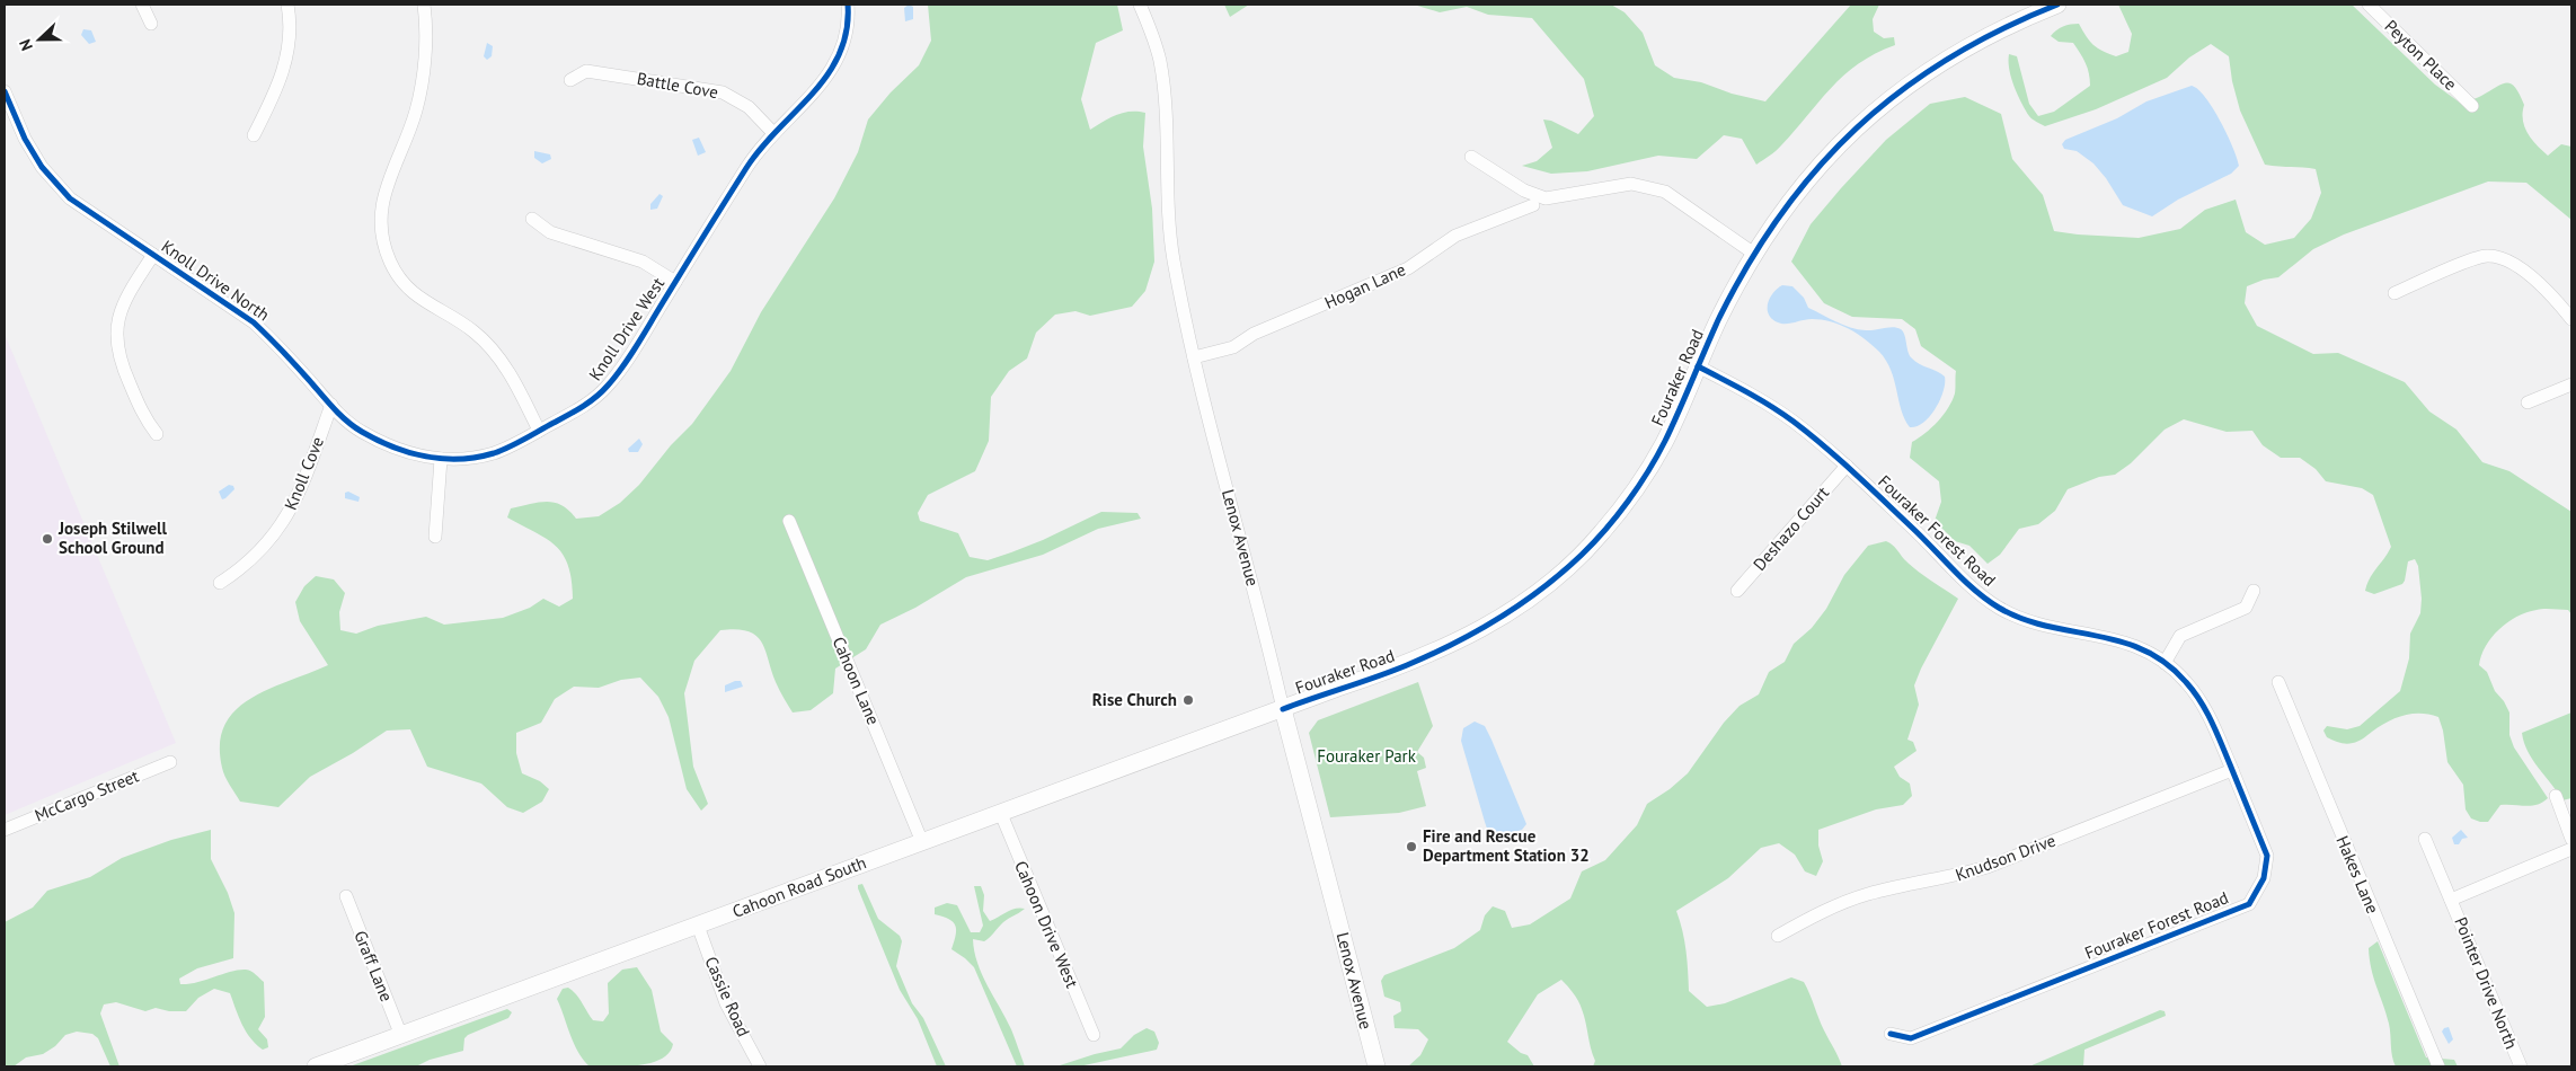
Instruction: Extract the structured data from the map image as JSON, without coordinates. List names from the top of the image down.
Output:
{
  "streets": {
    "main road": ["Fouraker Road", "Lenox Avenue", "Cahoon Road South"],
    "street": [
      "Peyton Place",
      "Battle Cove",
      "Knoll Drive North",
      "Hogan Lane",
      "Knoll Drive West",
      "Knoll Cove",
      "Deshazo Court",
      "Fouraker Forest Road",
      "Cahoon Lane",
      "McCargo Street",
      "Knudson Drive",
      "Hakes Lane",
      "Cahoon Drive West",
      "Graff Lane",
      "Pointer Drive North",
      "Cassie Road"
    ]
  },
  "crossings": [
    ["Battle Cove", "Knoll Drive West"],
    ["Knoll Drive North", "Knoll Drive West"],
    ["Knoll Drive North", "Knoll Cove"],
    ["Hogan Lane", "Lenox Avenue"],
    ["Fouraker Road", "Fouraker Forest Road"],
    ["Fouraker Road", "Lenox Avenue"],
    ["Fouraker Road", "Cahoon Road South"],
    ["Deshazo Court", "Fouraker Forest Road"],
    ["Fouraker Forest Road", "Knudson Drive"],
    ["Lenox Avenue", "Cahoon Road South"],
    ["Cahoon Lane", "Cahoon Road South"],
    ["Cahoon Road South", "Cahoon Drive West"],
    ["Cahoon Road South", "Graff Lane"],
    ["Cahoon Road South", "Cassie Road"]
  ],
  "parks": ["Fouraker Park"],
  "places": ["Joseph Stilwell School Ground", "Rise Church", "Fire and Rescue Department Station 32"],
  "north": "left"
}
